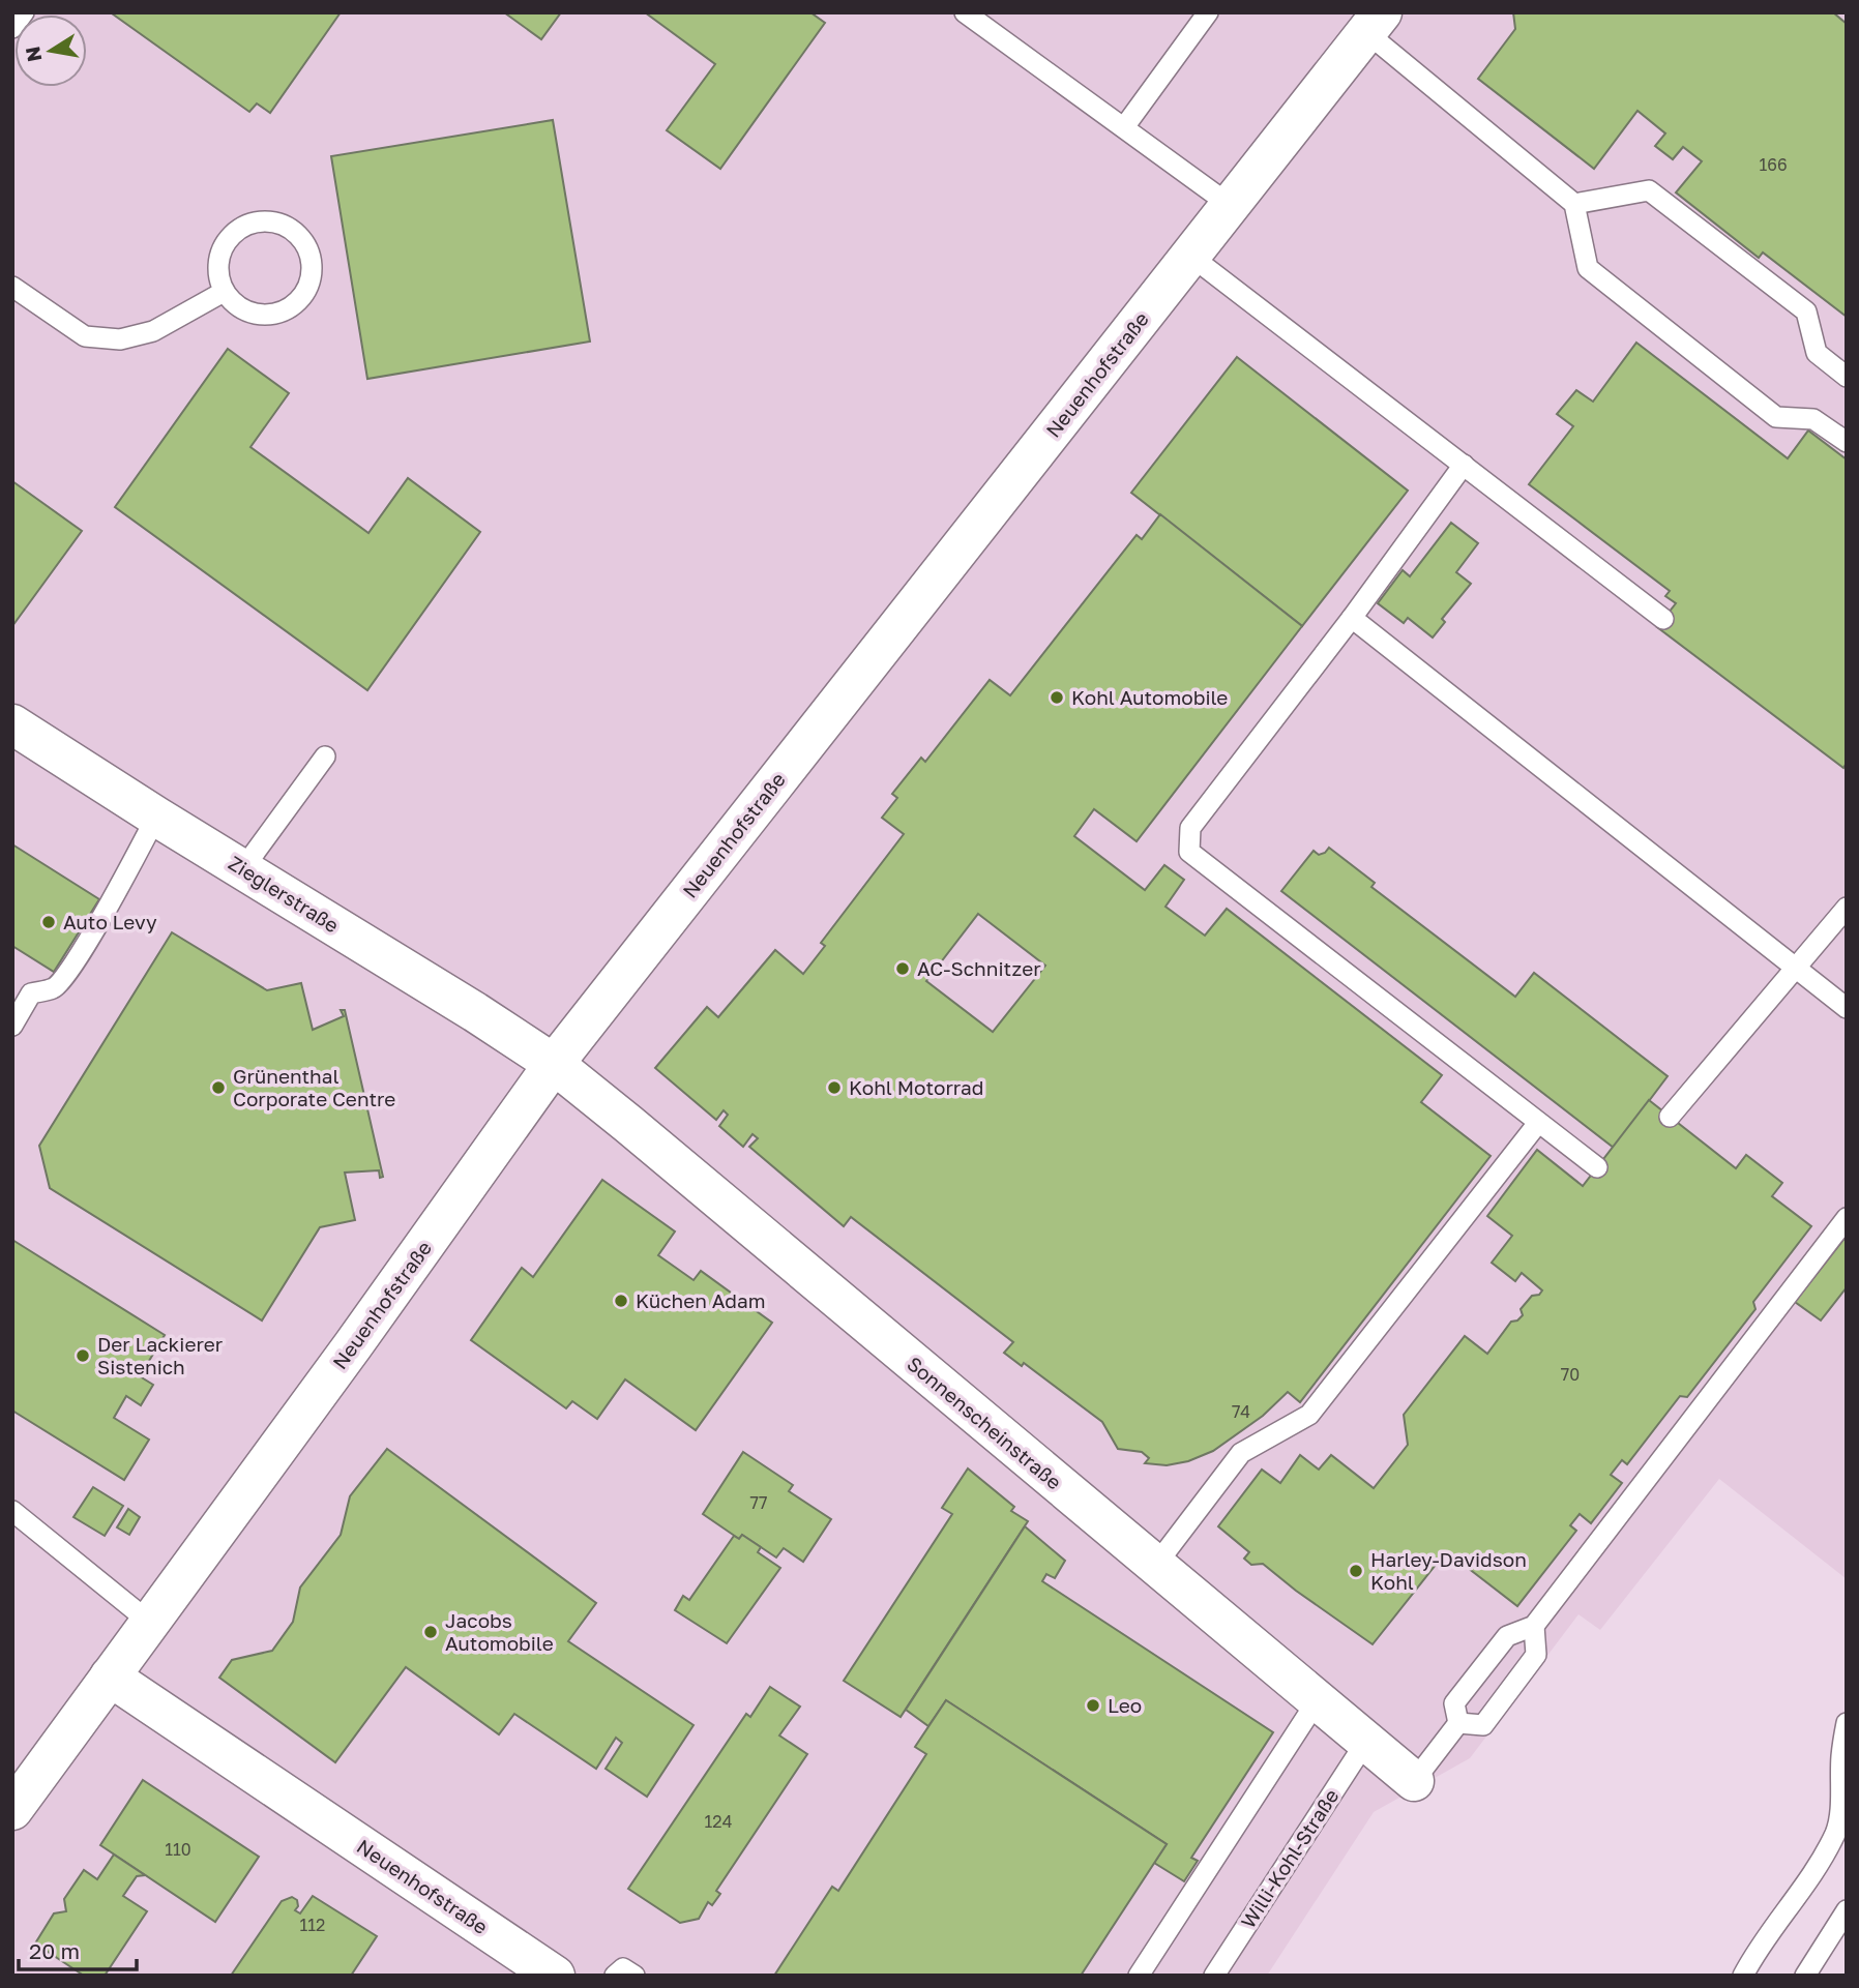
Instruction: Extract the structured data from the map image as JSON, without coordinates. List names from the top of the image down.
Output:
{
  "streets": {
    "street": ["Neuenhofstraße", "Zieglerstraße", "Sonnenscheinstraße"],
    "lane": ["Willi-Kohl-Straße"]
  },
  "crossings": [
    ["Neuenhofstraße", "Zieglerstraße"],
    ["Neuenhofstraße", "Sonnenscheinstraße"],
    ["Zieglerstraße", "Sonnenscheinstraße"],
    ["Sonnenscheinstraße", "Willi-Kohl-Straße"]
  ],
  "places": [
    "Kohl Automobile",
    "Auto Levy",
    "AC-Schnitzer",
    "Grünenthal Corporate Centre",
    "Kohl Motorrad",
    "Küchen Adam",
    "Der Lackierer Sistenich",
    "Harley-Davidson Kohl",
    "Jacobs Automobile",
    "Leo"
  ],
  "house_numbers": [
    "166",
    "70",
    "74",
    "77",
    "124",
    "110",
    "112"
  ],
  "scale_bar": "20 m",
  "north": "left"
}
